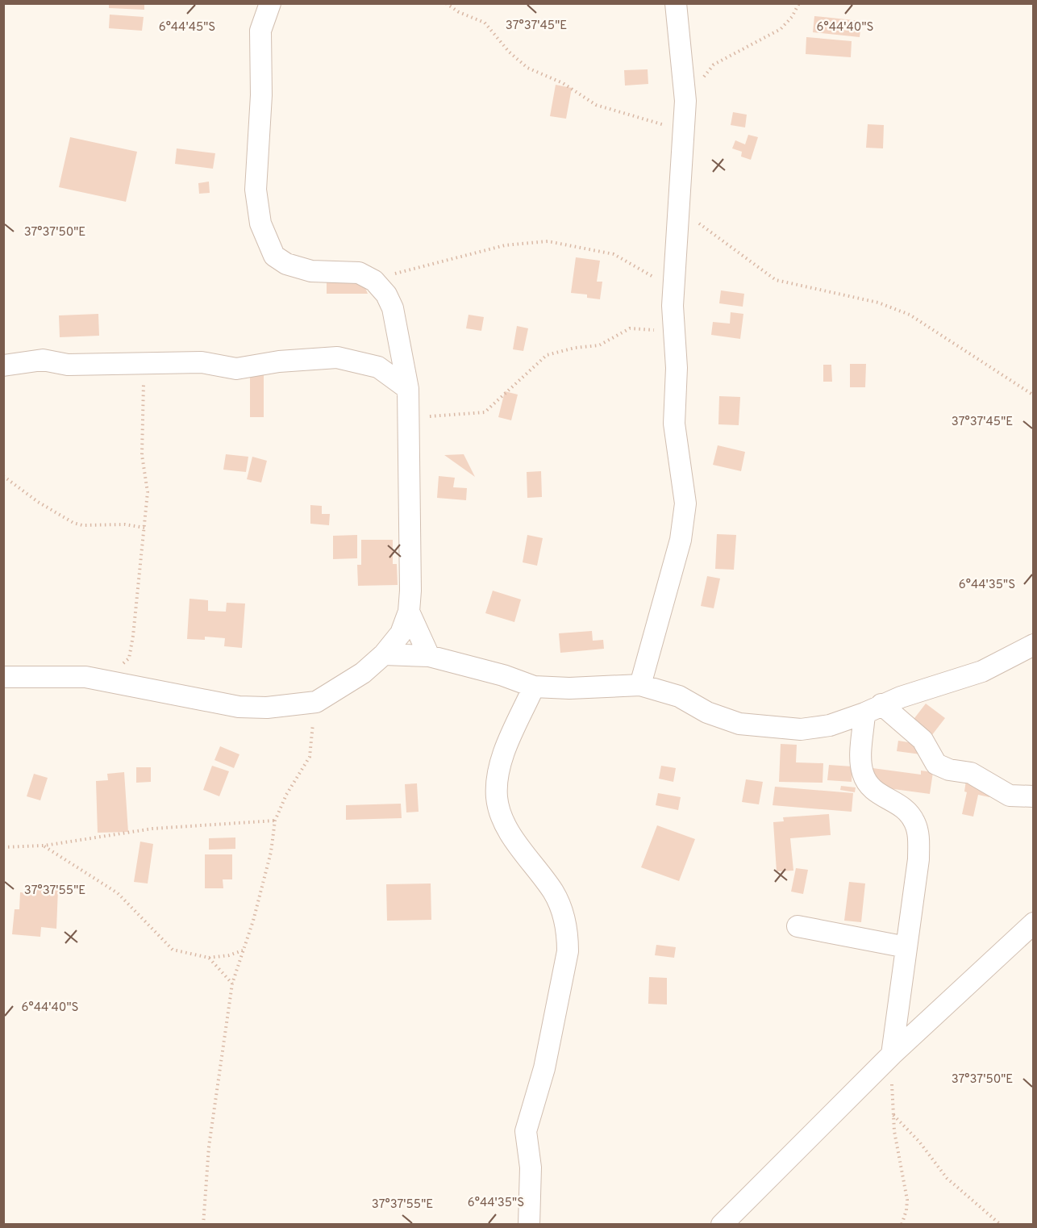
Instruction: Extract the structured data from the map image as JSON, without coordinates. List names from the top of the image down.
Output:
{
  "coordinates": [
    "37°37'45\"E",
    "6°44'45\"S",
    "6°44'40\"S",
    "37°37'50\"E",
    "6°44'35\"S",
    "37°37'55\"E"
  ]
}
